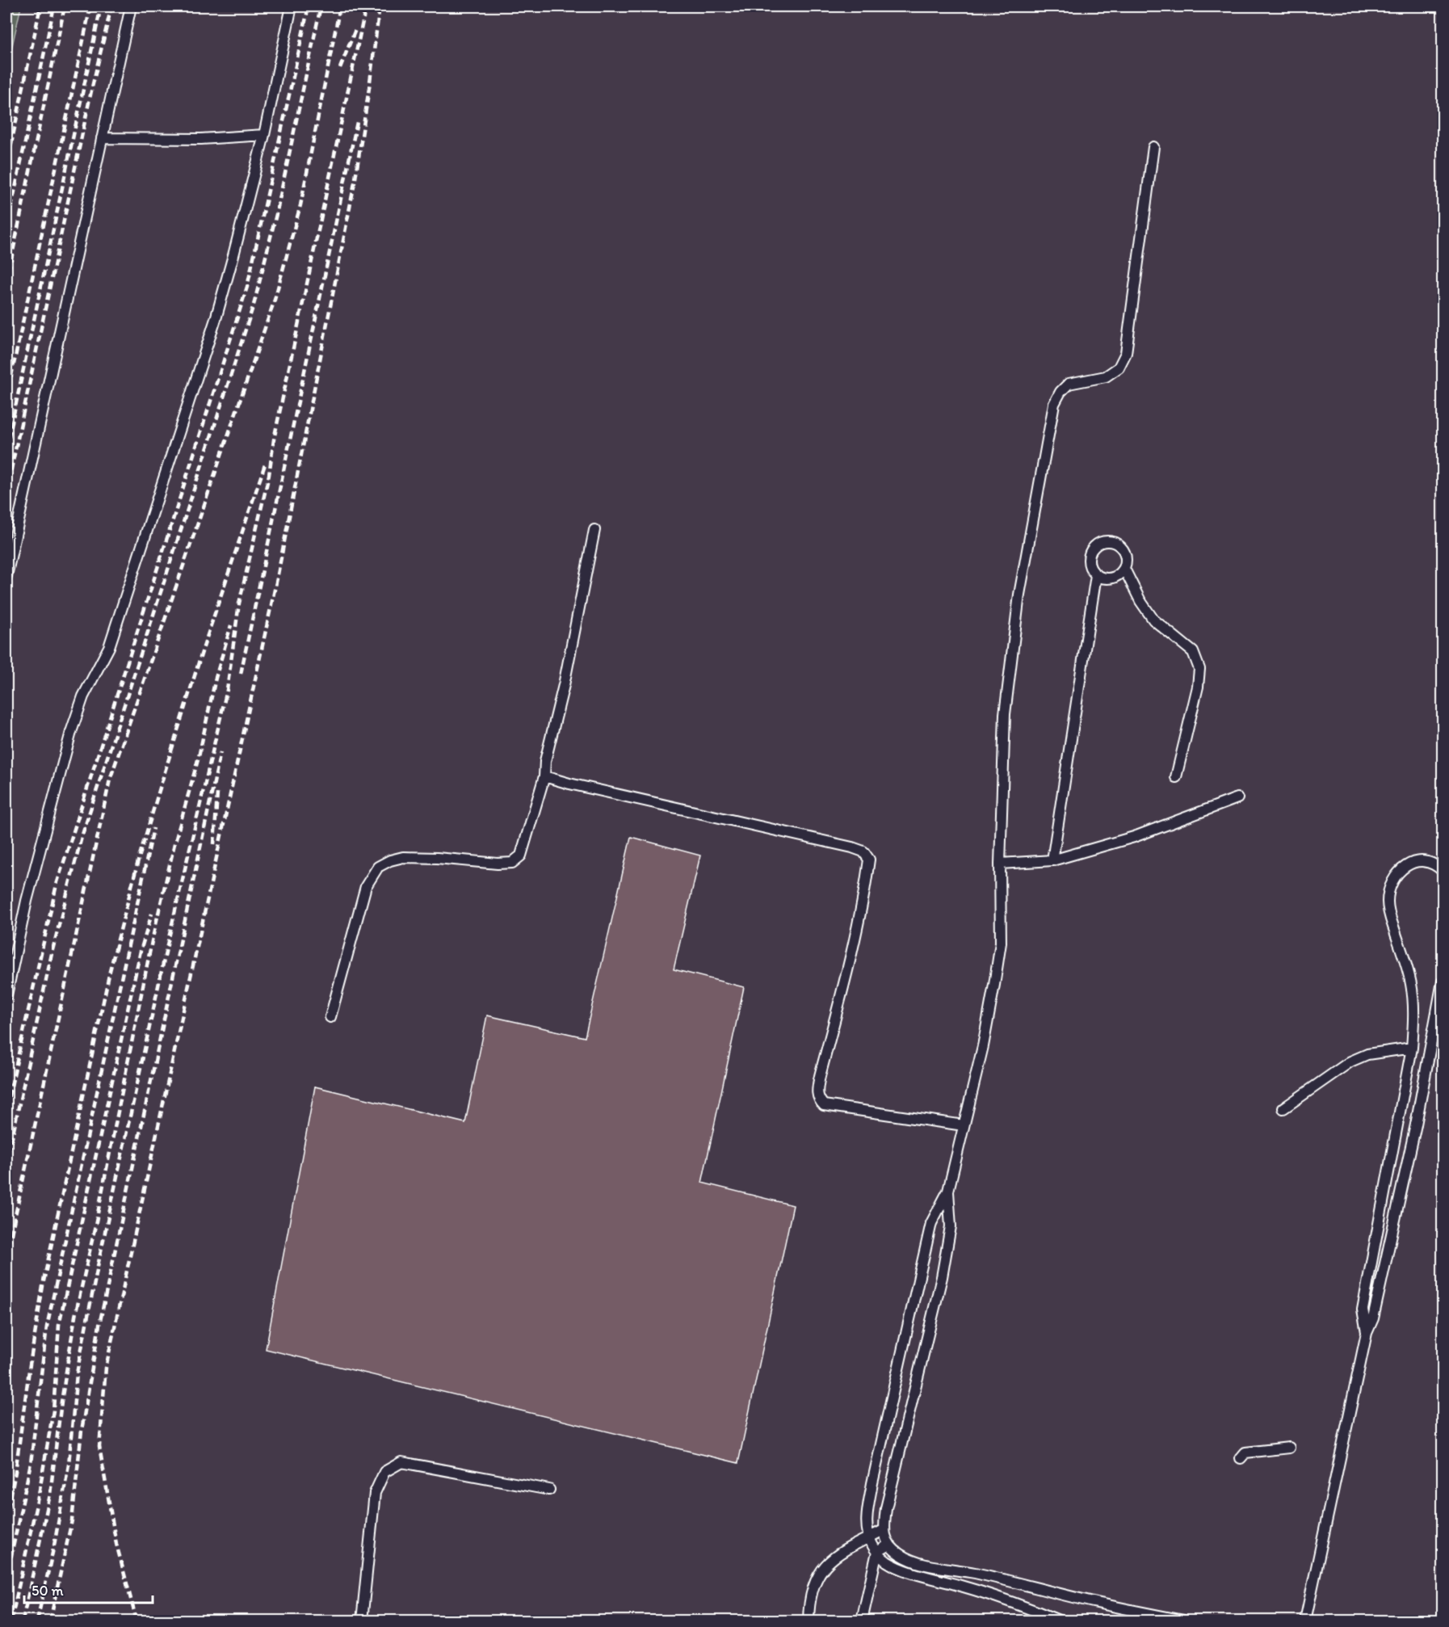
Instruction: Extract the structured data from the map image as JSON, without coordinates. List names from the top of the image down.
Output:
{
  "scale_bar": "50 m"
}
